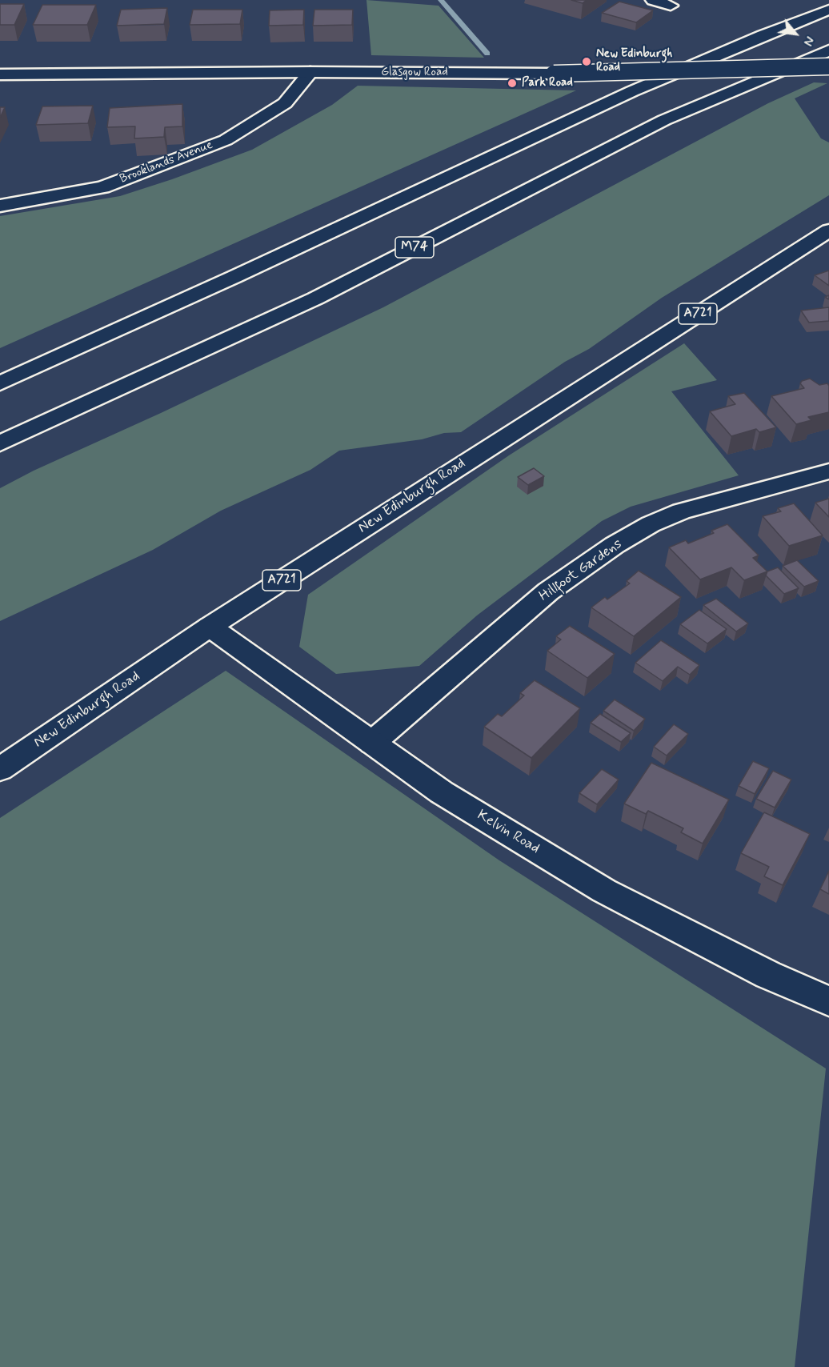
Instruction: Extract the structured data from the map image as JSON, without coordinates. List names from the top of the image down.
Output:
{
  "streets": {
    "main road": [
      "Glasgow Road",
      "Brooklands Avenue",
      "M74",
      "A721",
      "New Edinburgh Road",
      "Hillfoot Gardens",
      "Kelvin Road"
    ]
  },
  "crossings": [
    ["Glasgow Road", "Brooklands Avenue"],
    ["New Edinburgh Road", "Kelvin Road"],
    ["Hillfoot Gardens", "Kelvin Road"]
  ],
  "places": ["New Edinburgh Road", "Park Road"],
  "north": "bottom right"
}
